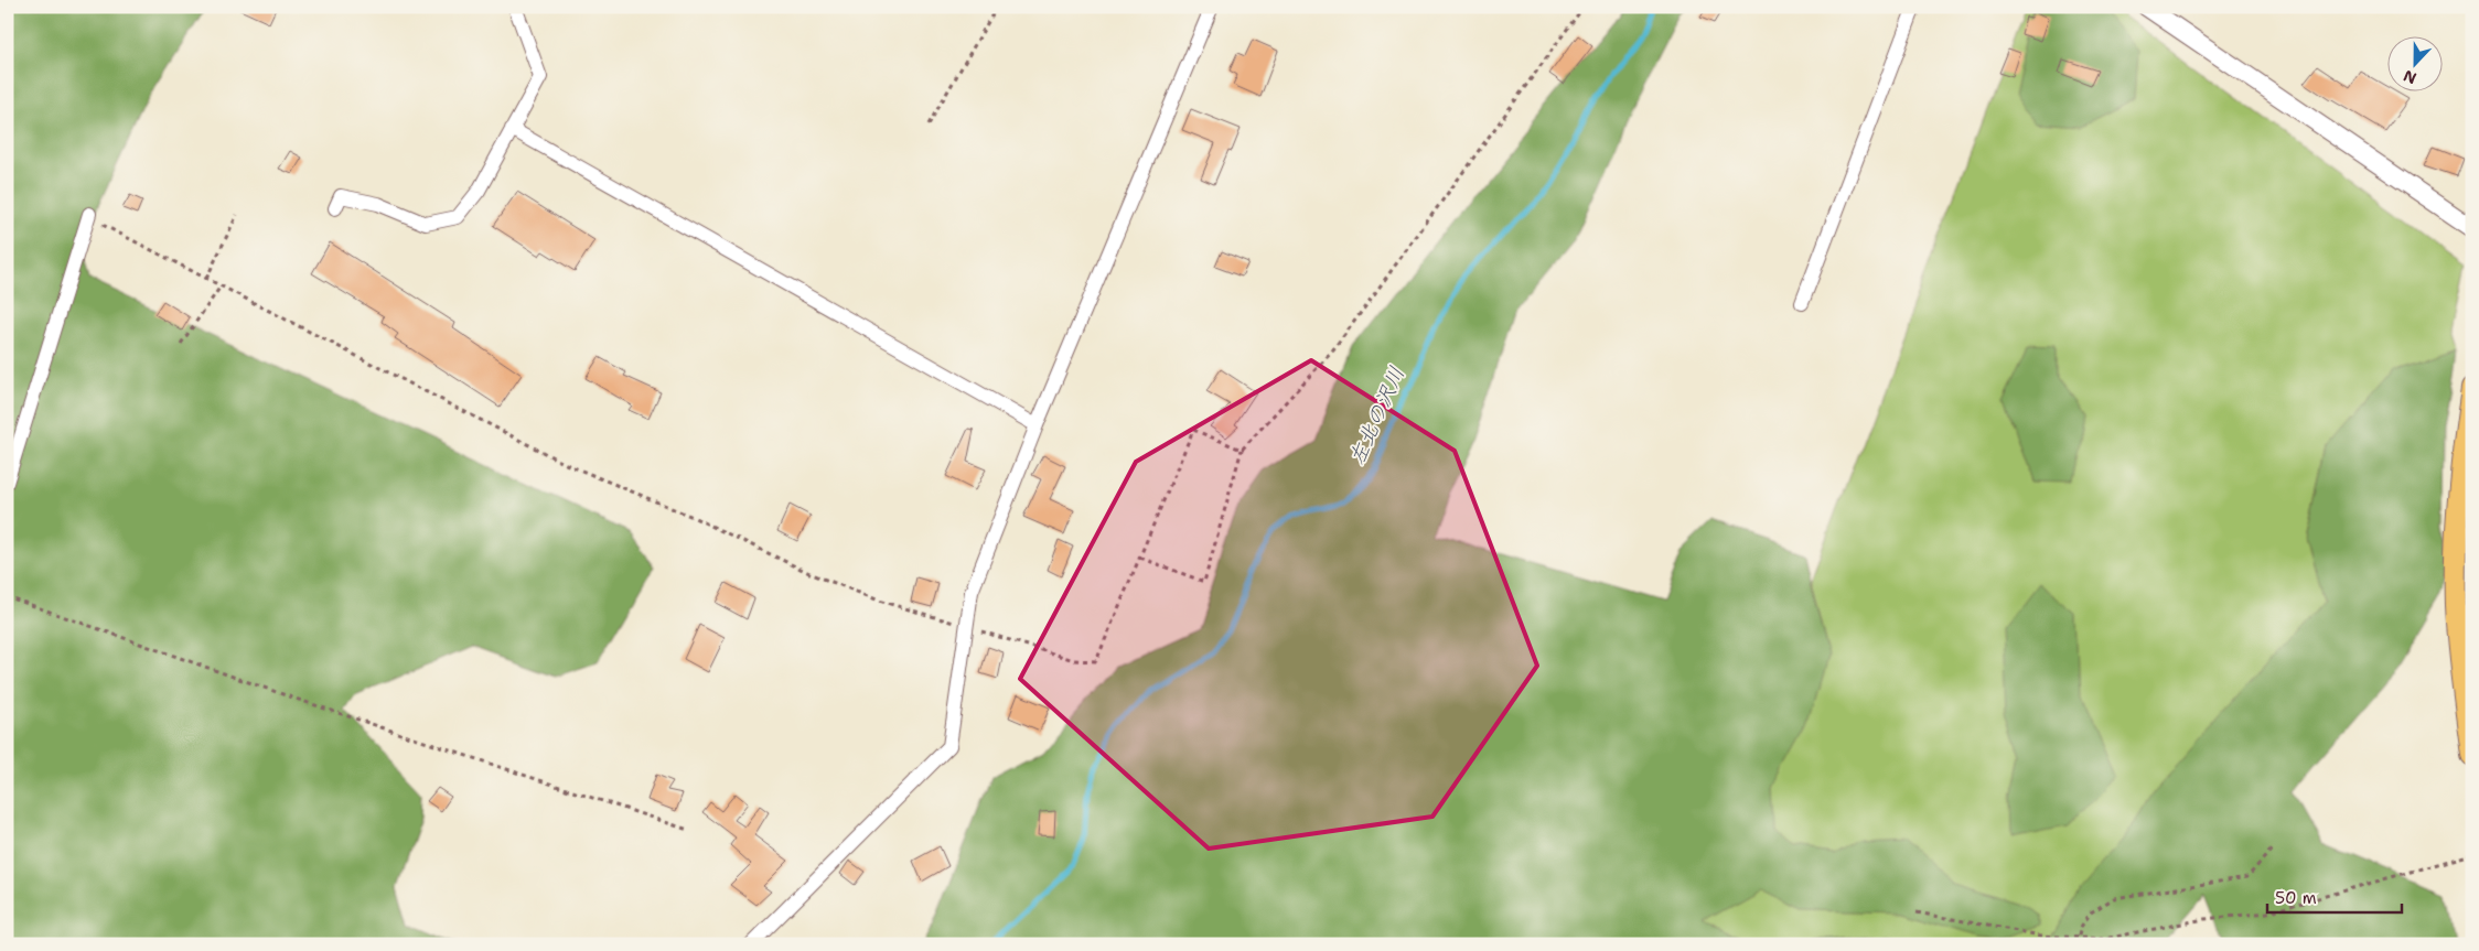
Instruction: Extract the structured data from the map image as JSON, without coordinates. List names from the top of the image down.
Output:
{
  "water": ["左北の沢川"],
  "scale_bar": "50 m",
  "north": "bottom"
}
